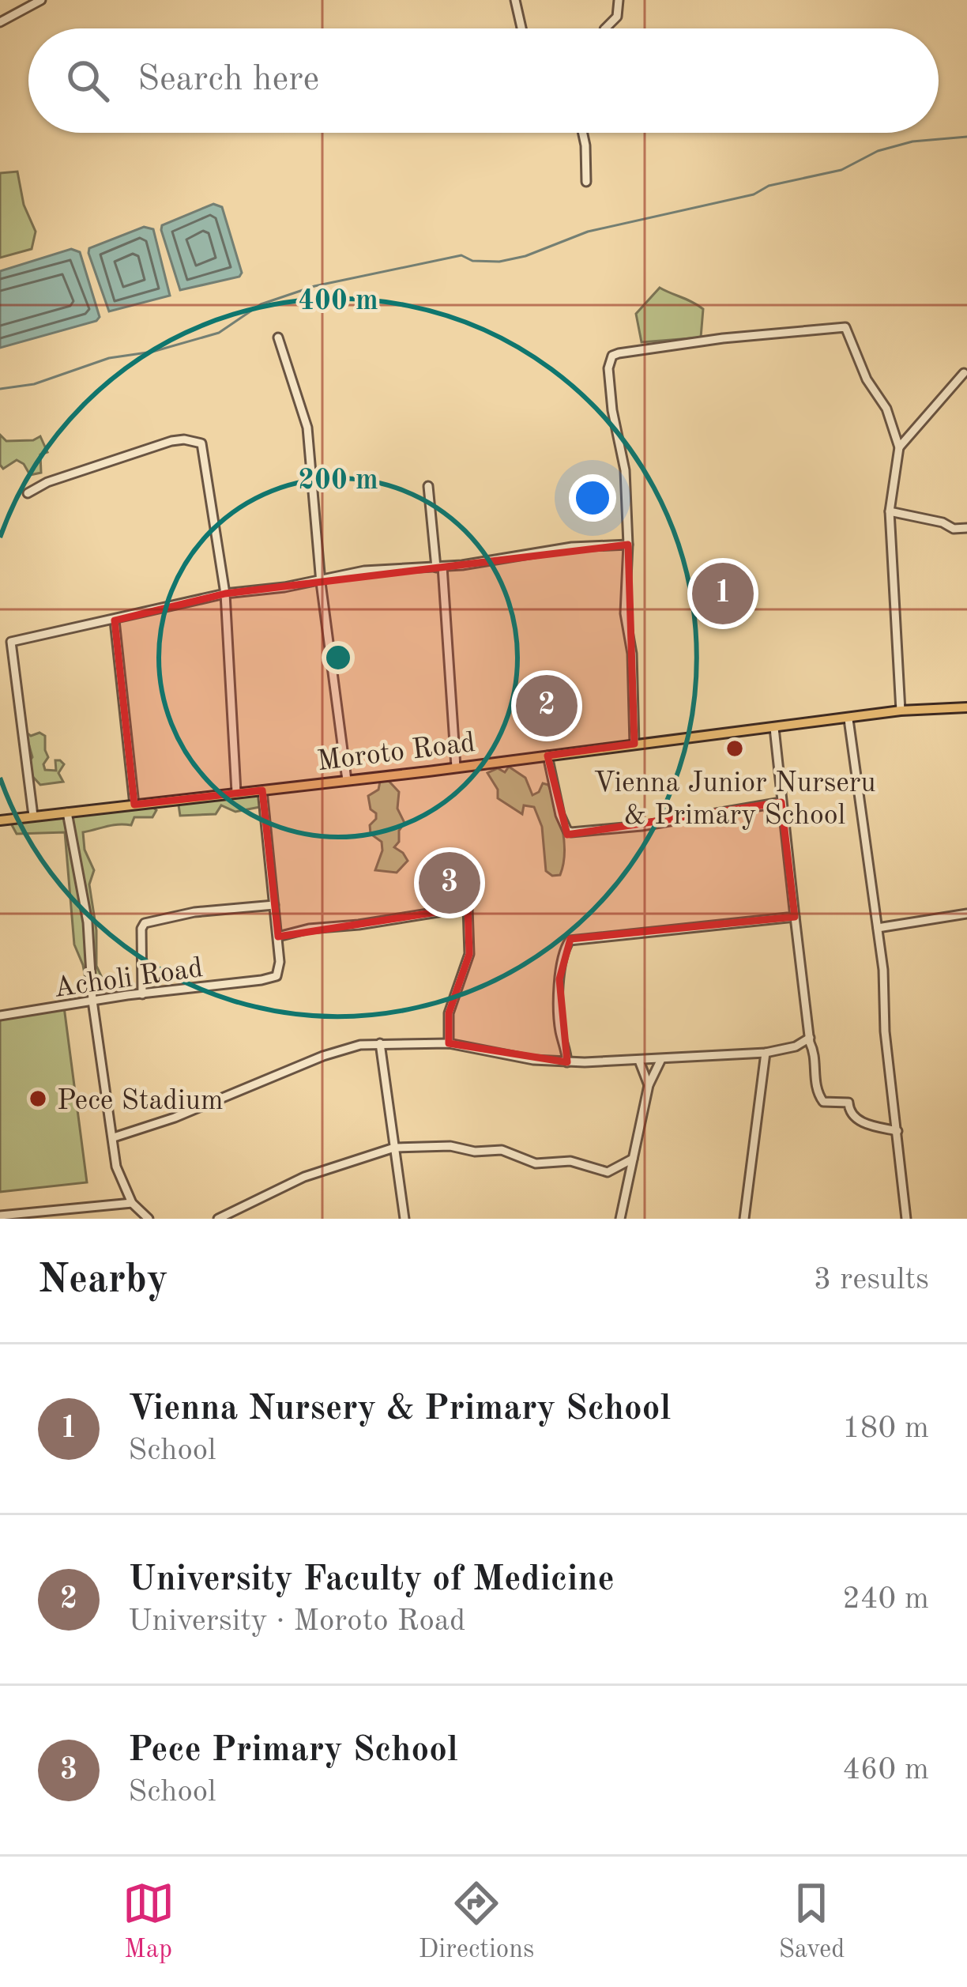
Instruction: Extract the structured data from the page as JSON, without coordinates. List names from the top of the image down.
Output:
{
  "streets": {
    "main road": ["Moroto Road"],
    "street": ["Acholi Road"]
  },
  "places": ["Vienna Junior Nurseru & Primary School", "Pece Stadium"],
  "page": {
    "search": "Search here",
    "pins": ["1", "2", "3"],
    "heading": ["Nearby", "3 results"],
    "list": [
      {
        "mark": "1",
        "name": "Vienna Nursery & Primary School",
        "note": "School",
        "value": "180 m"
      },
      {
        "mark": "2",
        "name": "University Faculty of Medicine",
        "note": "University · Moroto Road",
        "value": "240 m"
      },
      {
        "mark": "3",
        "name": "Pece Primary School",
        "note": "School",
        "value": "460 m"
      }
    ],
    "nav": ["Map", "Directions", "Saved"]
  },
  "rings": ["400 m", "200 m"]
}
